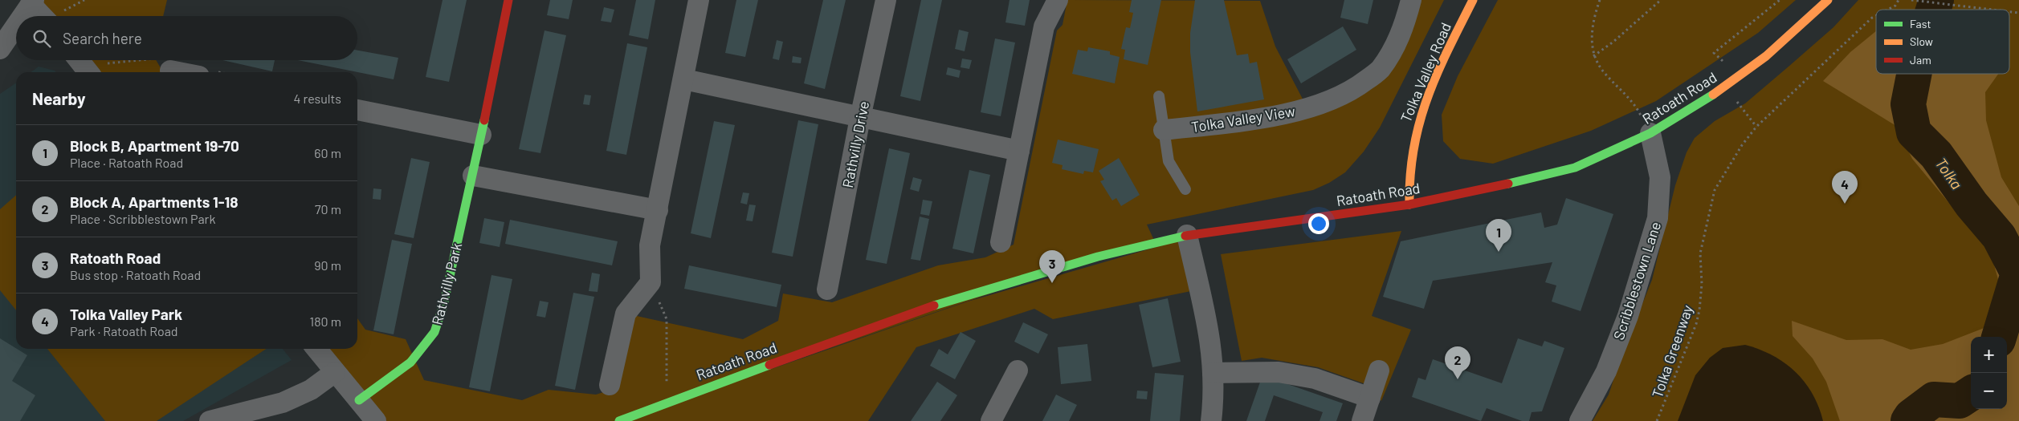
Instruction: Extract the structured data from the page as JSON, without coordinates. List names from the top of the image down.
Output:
{
  "streets": {
    "street": [
      "Tolka Valley Road",
      "Ratoath Road",
      "Tolka Valley View",
      "Rathvilly Drive",
      "Scribblestown Lane",
      "Rathvilly Park"
    ],
    "path": ["Tolka Greenway"]
  },
  "crossings": [
    ["Tolka Valley Road", "Ratoath Road"],
    ["Ratoath Road", "Scribblestown Lane"]
  ],
  "water": ["Tolka"],
  "legend": ["Fast", "Slow", "Jam"],
  "page": {
    "search": "Search here",
    "heading": ["Nearby", "4 results"],
    "list": [
      {
        "mark": "1",
        "name": "Block B, Apartment 19-70",
        "note": "Place · Ratoath Road",
        "value": "60 m"
      },
      {
        "mark": "2",
        "name": "Block A, Apartments 1-18",
        "note": "Place · Scribblestown Park",
        "value": "70 m"
      },
      {
        "mark": "3",
        "name": "Ratoath Road",
        "note": "Bus stop · Ratoath Road",
        "value": "90 m"
      },
      {
        "mark": "4",
        "name": "Tolka Valley Park",
        "note": "Park · Ratoath Road",
        "value": "180 m"
      }
    ],
    "pins": [
      "4",
      "1",
      "3",
      "2"
    ],
    "map_buttons": ["+", "−"]
  }
}
